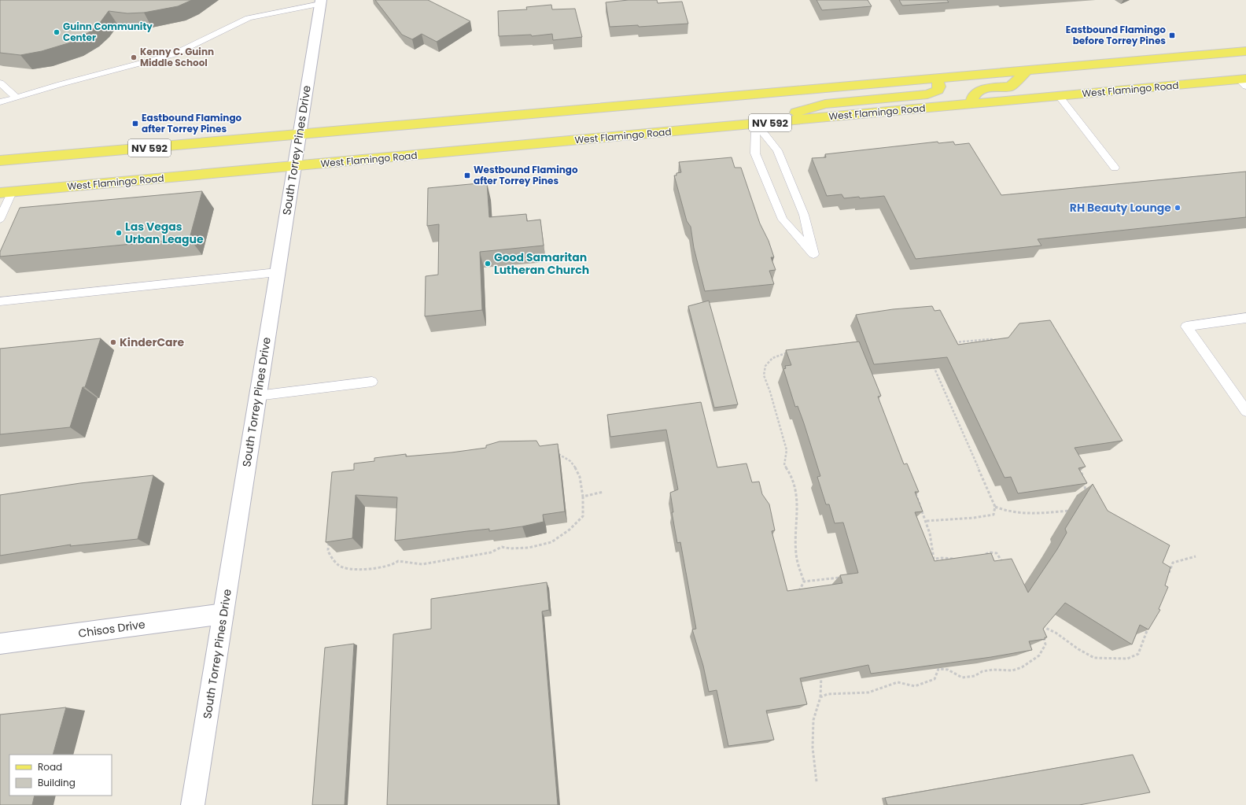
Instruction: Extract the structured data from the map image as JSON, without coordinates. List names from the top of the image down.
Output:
{
  "streets": {
    "main road": [
      "West Flamingo Road",
      "NV 592",
      "South Torrey Pines Drive",
      "Chisos Drive"
    ]
  },
  "crossings": [
    ["West Flamingo Road", "South Torrey Pines Drive"],
    ["NV 592", "South Torrey Pines Drive"],
    ["South Torrey Pines Drive", "Chisos Drive"]
  ],
  "places": {
    "other": [
      "Guinn Community Center",
      "Kenny C. Guinn Middle School",
      "RH Beauty Lounge",
      "Las Vegas Urban League",
      "Good Samaritan Lutheran Church",
      "KinderCare"
    ],
    "transit": ["Eastbound Flamingo before Torrey Pines", "Eastbound Flamingo after Torrey Pines", "Westbound Flamingo after Torrey Pines"]
  },
  "legend": ["Road", "Building"]
}
